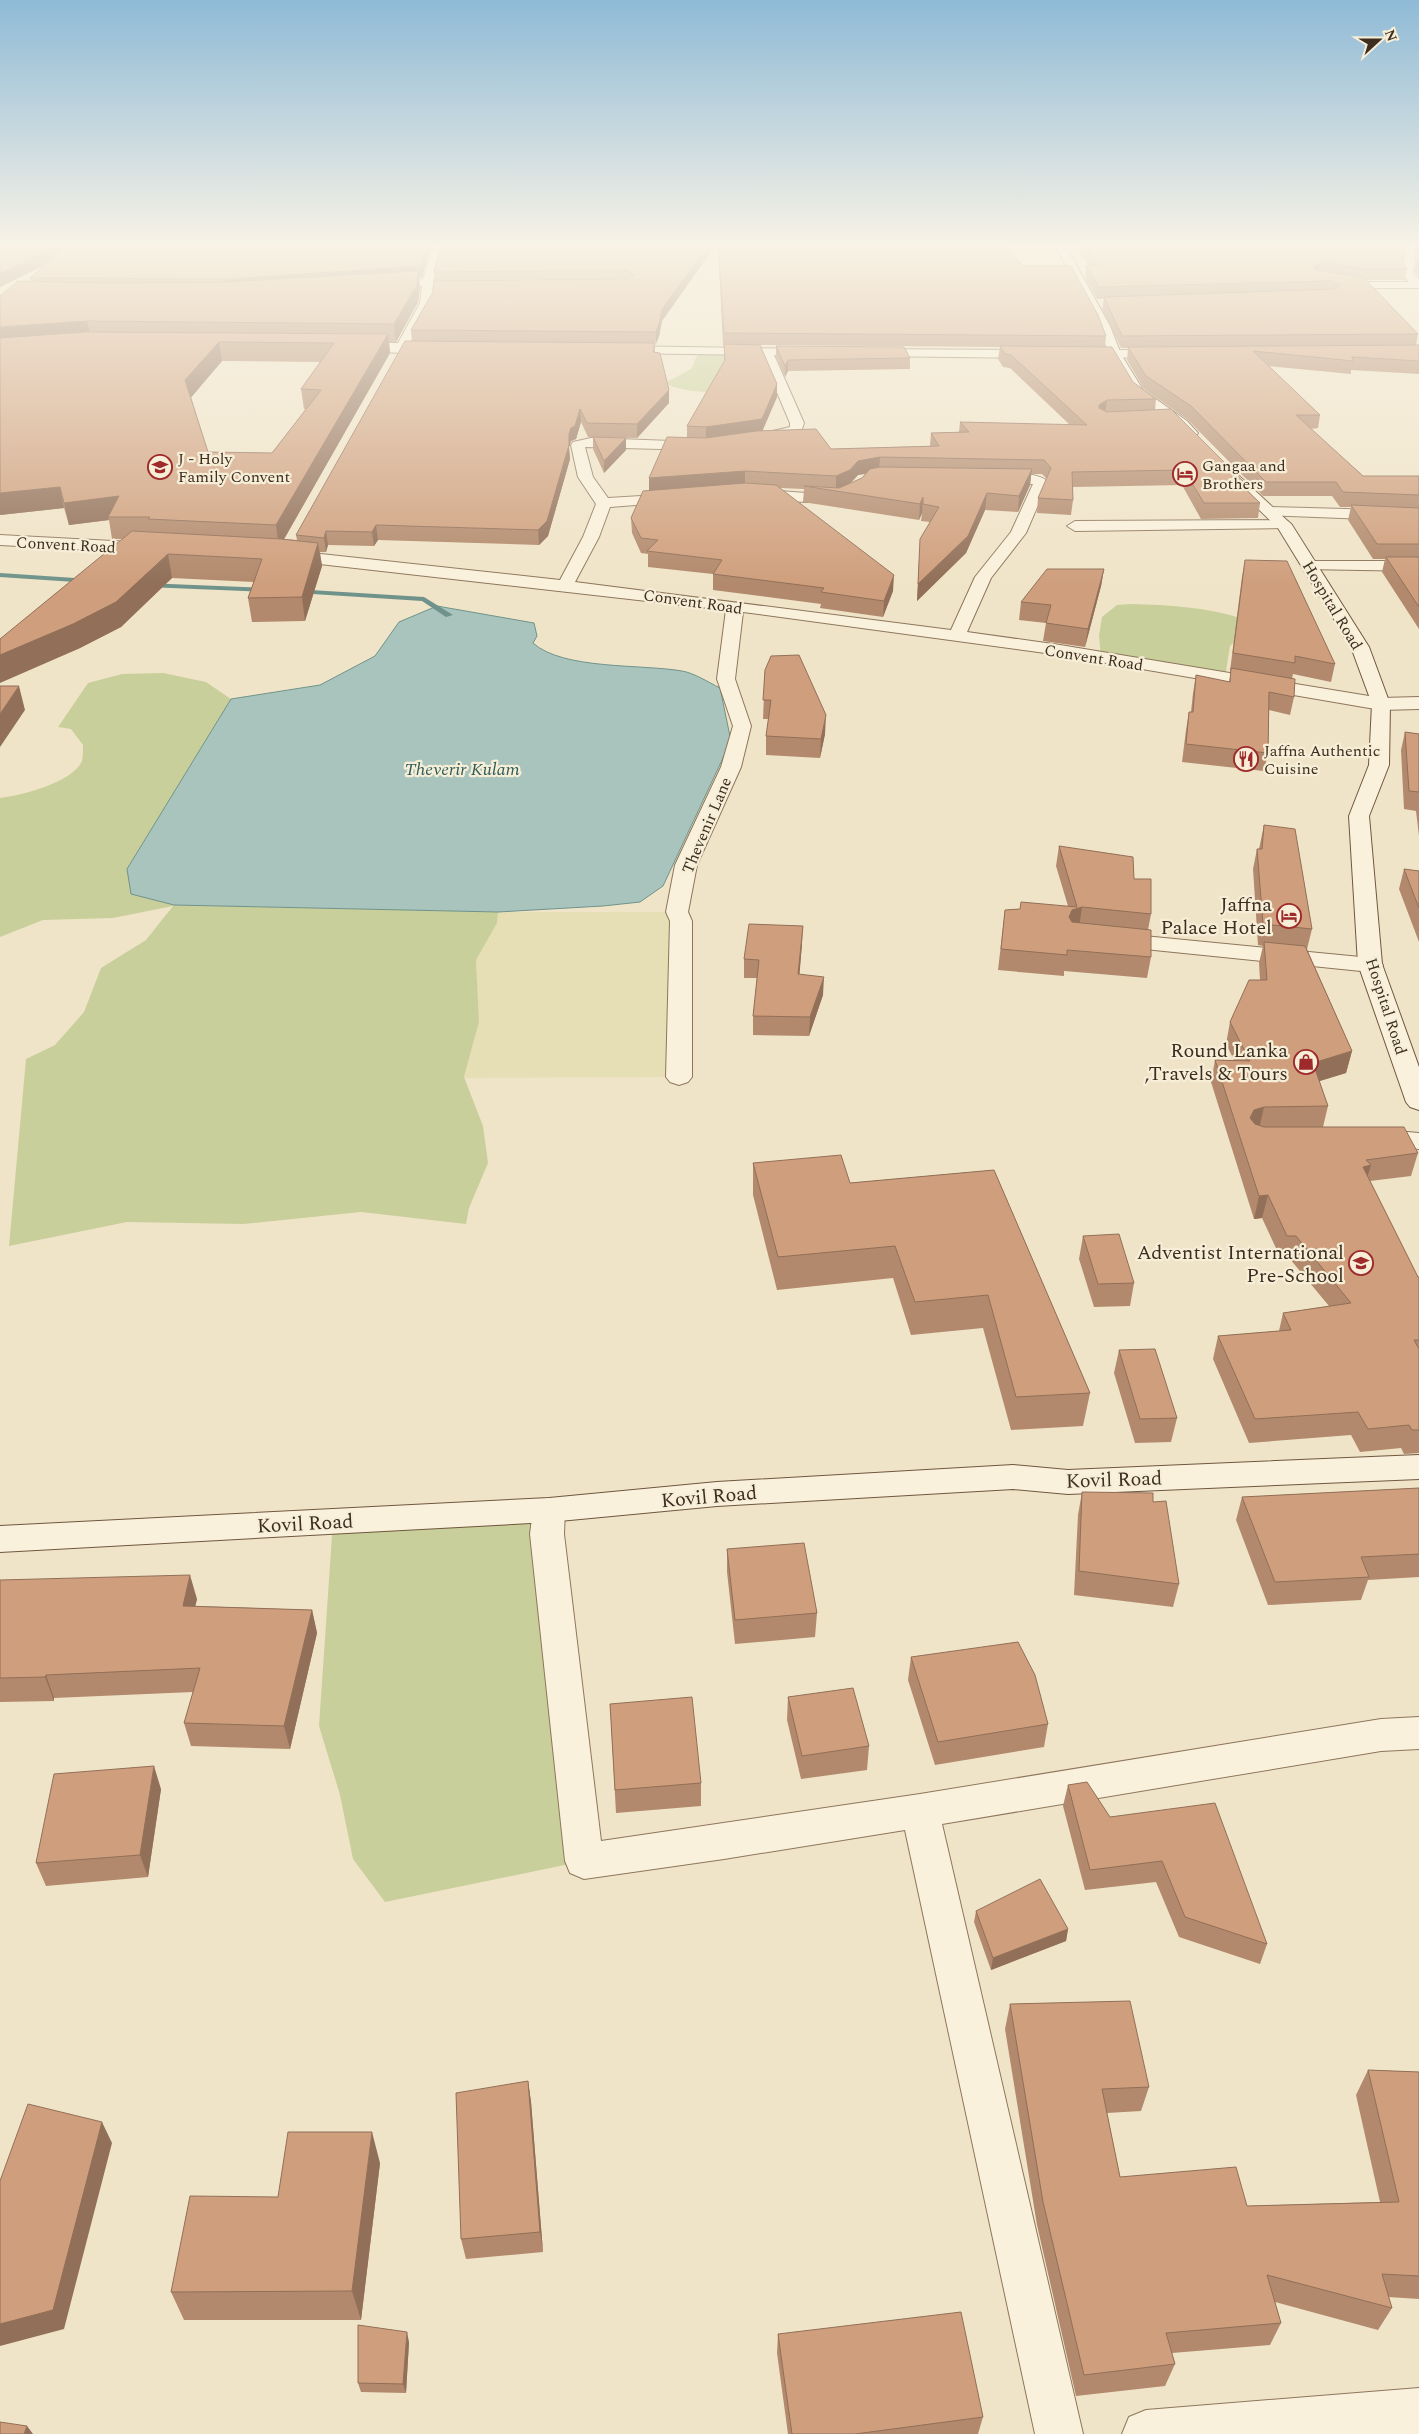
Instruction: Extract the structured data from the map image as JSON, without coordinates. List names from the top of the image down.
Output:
{
  "streets": {
    "street": [
      "Convent Road",
      "Hospital Road",
      "Thevenir Lane",
      "Kovil Road"
    ]
  },
  "crossings": [
    ["Convent Road", "Hospital Road"],
    ["Convent Road", "Thevenir Lane"]
  ],
  "water": ["Theverir Kulam"],
  "places": {
    "school or university": ["J - Holy Family Convent", "Adventist International Pre-School"],
    "hotel": ["Gangaa and Brothers", "Jaffna Palace Hotel"],
    "restaurant": ["Jaffna Authentic Cuisine"],
    "shop": ["Round Lanka ,Travels & Tours"]
  },
  "north": "right"
}
